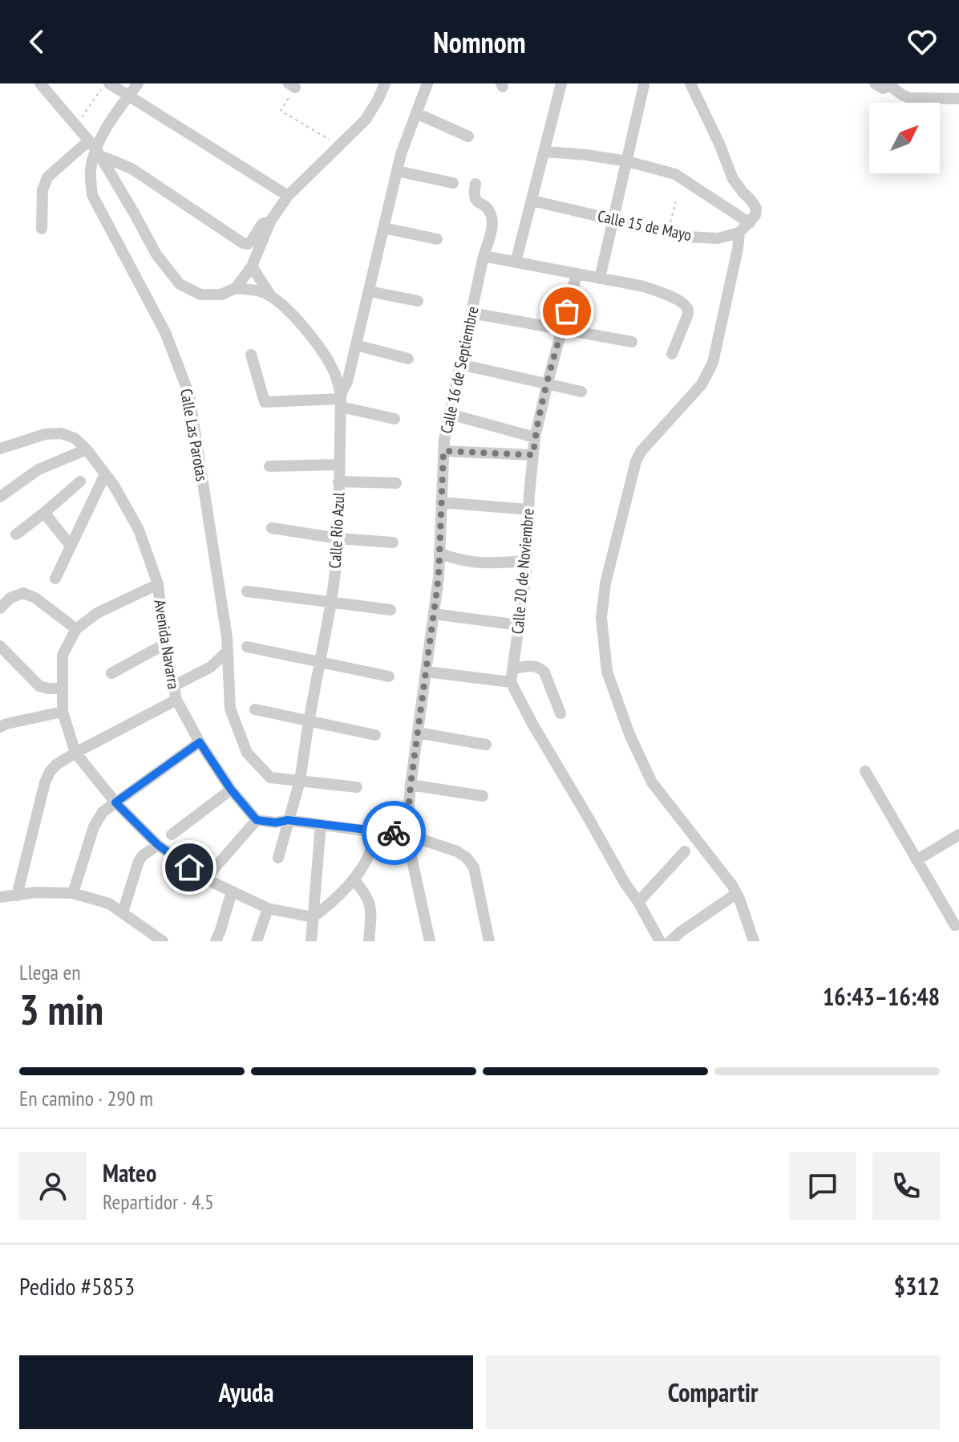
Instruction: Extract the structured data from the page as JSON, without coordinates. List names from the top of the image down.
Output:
{
  "streets": {
    "street": [
      "Calle 15 de Mayo",
      "Calle 16 de Septiembre",
      "Calle Las Parotas",
      "Calle Río Azul",
      "Calle 20 de Noviembre",
      "Avenida Navarra"
    ]
  },
  "crossings": [
    ["Calle Las Parotas", "Calle Río Azul"]
  ],
  "north": "top right",
  "page": {
    "header": "Nomnom",
    "heading": ["3 min", "Llega en", "16:43–16:48"],
    "panel": [
      "Mateo",
      "Repartidor · 4.5",
      "Pedido #5853",
      "$312"
    ],
    "bar": "En camino · 290 m",
    "buttons": ["Ayuda", "Compartir"]
  }
}
